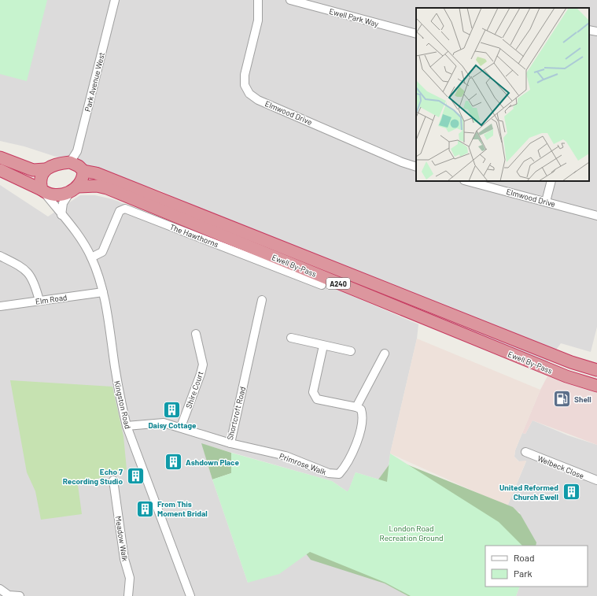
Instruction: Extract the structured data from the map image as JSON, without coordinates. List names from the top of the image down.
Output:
{
  "streets": {
    "highway": ["Ewell By-Pass", "A240", "Kingston Road"],
    "street": [
      "Ewell Park Way",
      "Park Avenue West",
      "Elmwood Drive",
      "The Hawthorns",
      "Elm Road",
      "Shire Court",
      "Shortcroft Road",
      "Primrose Walk",
      "Welbeck Close",
      "Meadow Walk"
    ]
  },
  "crossings": [
    ["Park Avenue West", "Ewell By-Pass"],
    ["Park Avenue West", "Kingston Road"],
    ["The Hawthorns", "Kingston Road"],
    ["Ewell By-Pass", "Kingston Road"],
    ["Elm Road", "Kingston Road"],
    ["Shire Court", "Shortcroft Road"],
    ["Kingston Road", "Shortcroft Road"],
    ["Shortcroft Road", "Primrose Walk"]
  ],
  "parks": ["London Road Recreation Ground"],
  "places": {
    "fuel station": ["Shell"],
    "building": [
      "Daisy Cottage",
      "Ashdown Place",
      "Echo 7 Recording Studio",
      "United Reformed Church Ewell",
      "From This Moment Bridal"
    ]
  },
  "legend": ["Road", "Park"]
}
